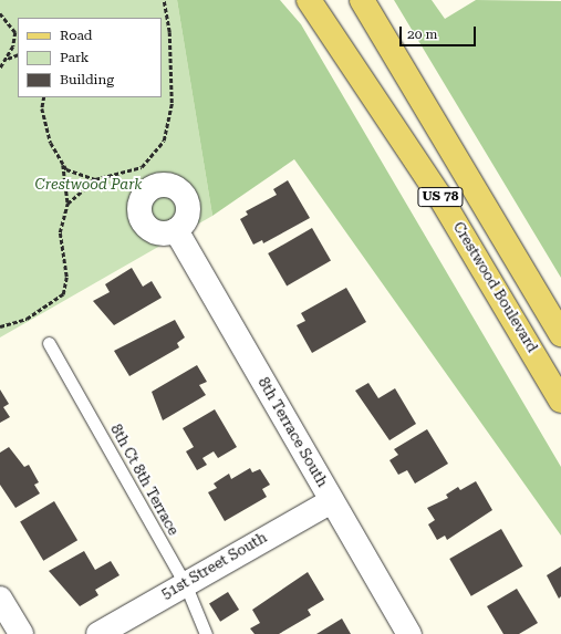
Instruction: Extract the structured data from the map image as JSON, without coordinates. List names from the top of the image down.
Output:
{
  "streets": {
    "main road": ["US 78", "Crestwood Boulevard"],
    "street": ["8th Terrace South", "51st Street South"],
    "lane": ["8th Ct 8th Terrace"]
  },
  "crossings": [
    ["8th Terrace South", "51st Street South"],
    ["8th Ct 8th Terrace", "51st Street South"]
  ],
  "parks": ["Crestwood Park"],
  "legend": ["Road", "Park", "Building"],
  "scale_bar": "20 m"
}
